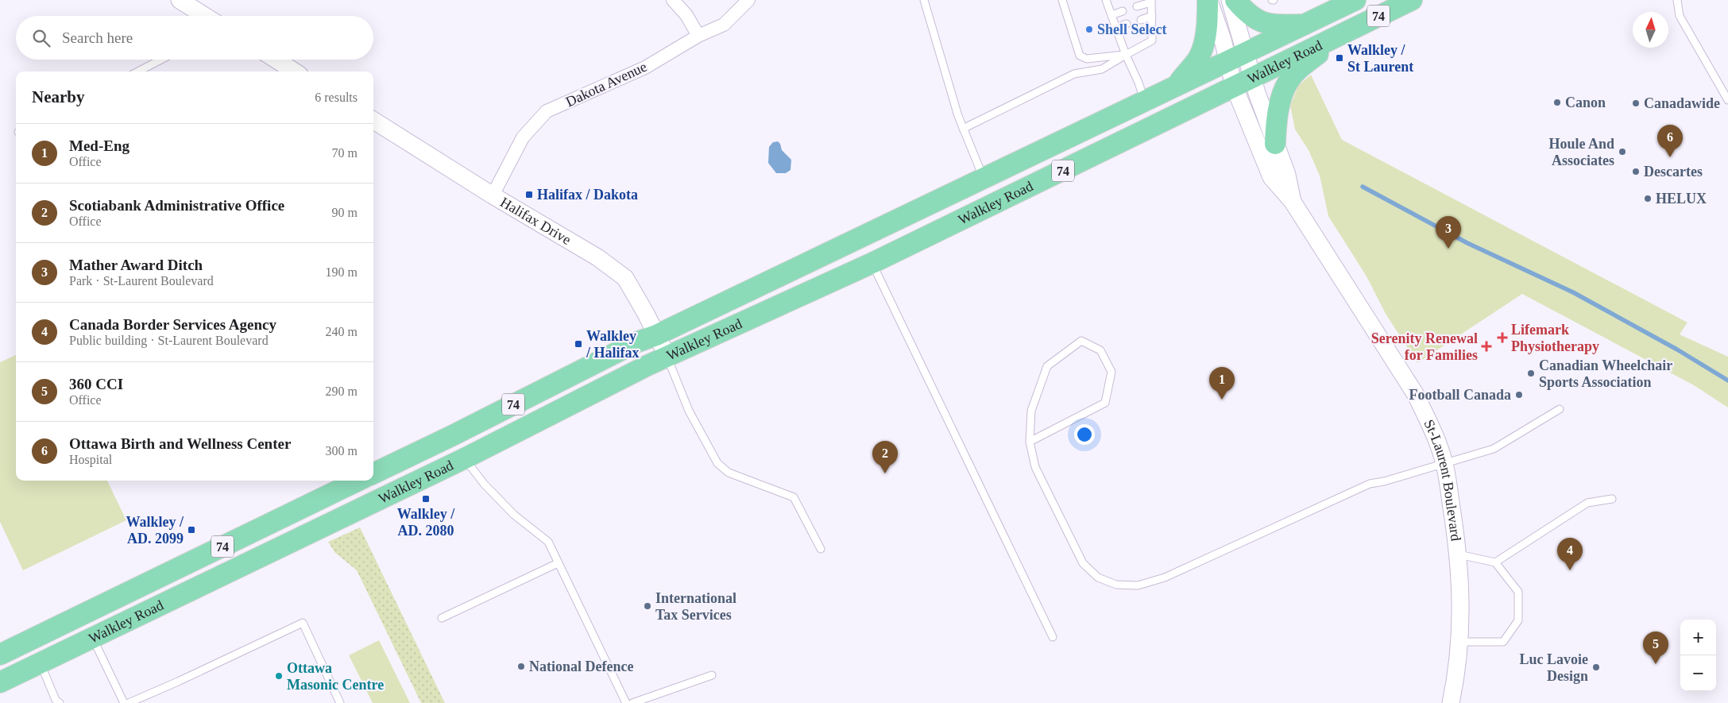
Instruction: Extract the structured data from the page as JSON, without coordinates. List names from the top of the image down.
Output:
{
  "streets": {
    "main road": ["74", "Walkley Road"],
    "street": ["Dakota Avenue", "Halifax Drive", "St-Laurent Boulevard"]
  },
  "crossings": [
    ["Walkley Road", "Halifax Drive"],
    ["Walkley Road", "St-Laurent Boulevard"],
    ["Dakota Avenue", "Halifax Drive"]
  ],
  "places": {
    "other": [
      "Shell Select",
      "Canon",
      "Canadawide",
      "Houle And Associates",
      "Descartes",
      "HELUX",
      "Canadian Wheelchair Sports Association",
      "Football Canada",
      "International Tax Services",
      "National Defence",
      "Luc Lavoie Design",
      "Ottawa Masonic Centre"
    ],
    "transit": [
      "Walkley / St Laurent",
      "Halifax / Dakota",
      "Walkley / Halifax",
      "Walkley / AD. 2080",
      "Walkley / AD. 2099"
    ],
    "health": ["Lifemark Physiotherapy", "Serenity Renewal for Families"]
  },
  "north": "top",
  "page": {
    "search": "Search here",
    "heading": ["Nearby", "6 results"],
    "list": [
      {
        "mark": "1",
        "name": "Med-Eng",
        "note": "Office",
        "value": "70 m"
      },
      {
        "mark": "2",
        "name": "Scotiabank Administrative Office",
        "note": "Office",
        "value": "90 m"
      },
      {
        "mark": "3",
        "name": "Mather Award Ditch",
        "note": "Park · St-Laurent Boulevard",
        "value": "190 m"
      },
      {
        "mark": "4",
        "name": "Canada Border Services Agency",
        "note": "Public building · St-Laurent Boulevard",
        "value": "240 m"
      },
      {
        "mark": "5",
        "name": "360 CCI",
        "note": "Office",
        "value": "290 m"
      },
      {
        "mark": "6",
        "name": "Ottawa Birth and Wellness Center",
        "note": "Hospital",
        "value": "300 m"
      }
    ],
    "pins": [
      "6",
      "3",
      "1",
      "2",
      "4",
      "5"
    ],
    "map_buttons": ["+", "−"]
  }
}
